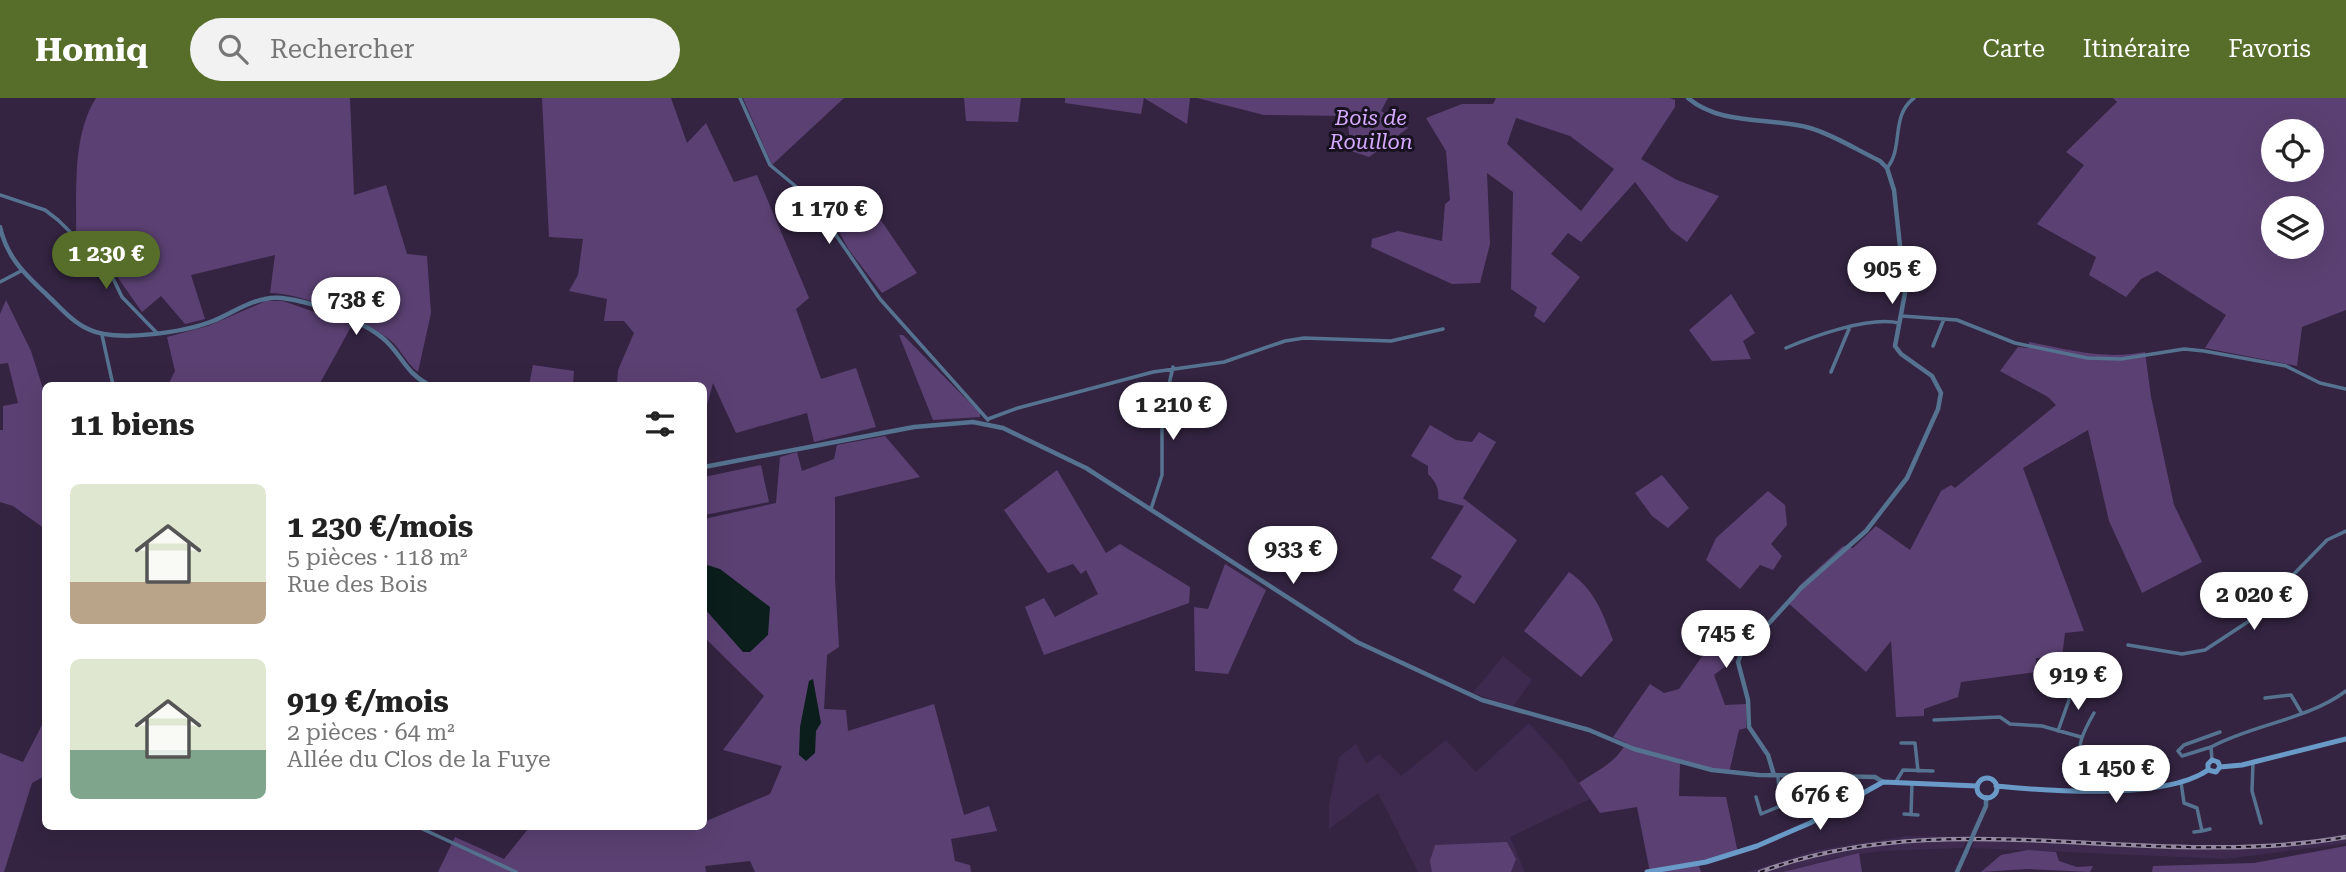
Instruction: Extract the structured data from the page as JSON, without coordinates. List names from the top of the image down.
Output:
{
  "parks": ["Bois de Rouillon"],
  "page": {
    "header": "Homiq",
    "search": "Rechercher",
    "nav": ["Carte", "Itinéraire", "Favoris"],
    "price": [
      "1 170 €",
      "1 230 €",
      "905 €",
      "738 €",
      "1 210 €",
      "933 €",
      "2 020 €",
      "745 €",
      "919 €",
      "1 450 €",
      "676 €"
    ],
    "heading": "11 biens",
    "list": [
      {
        "name": "1 230 €/mois",
        "note": "5 pièces · 118 m² · Rue des Bois"
      },
      {
        "name": "919 €/mois",
        "note": "2 pièces · 64 m² · Allée du Clos de la Fuye"
      }
    ]
  }
}
